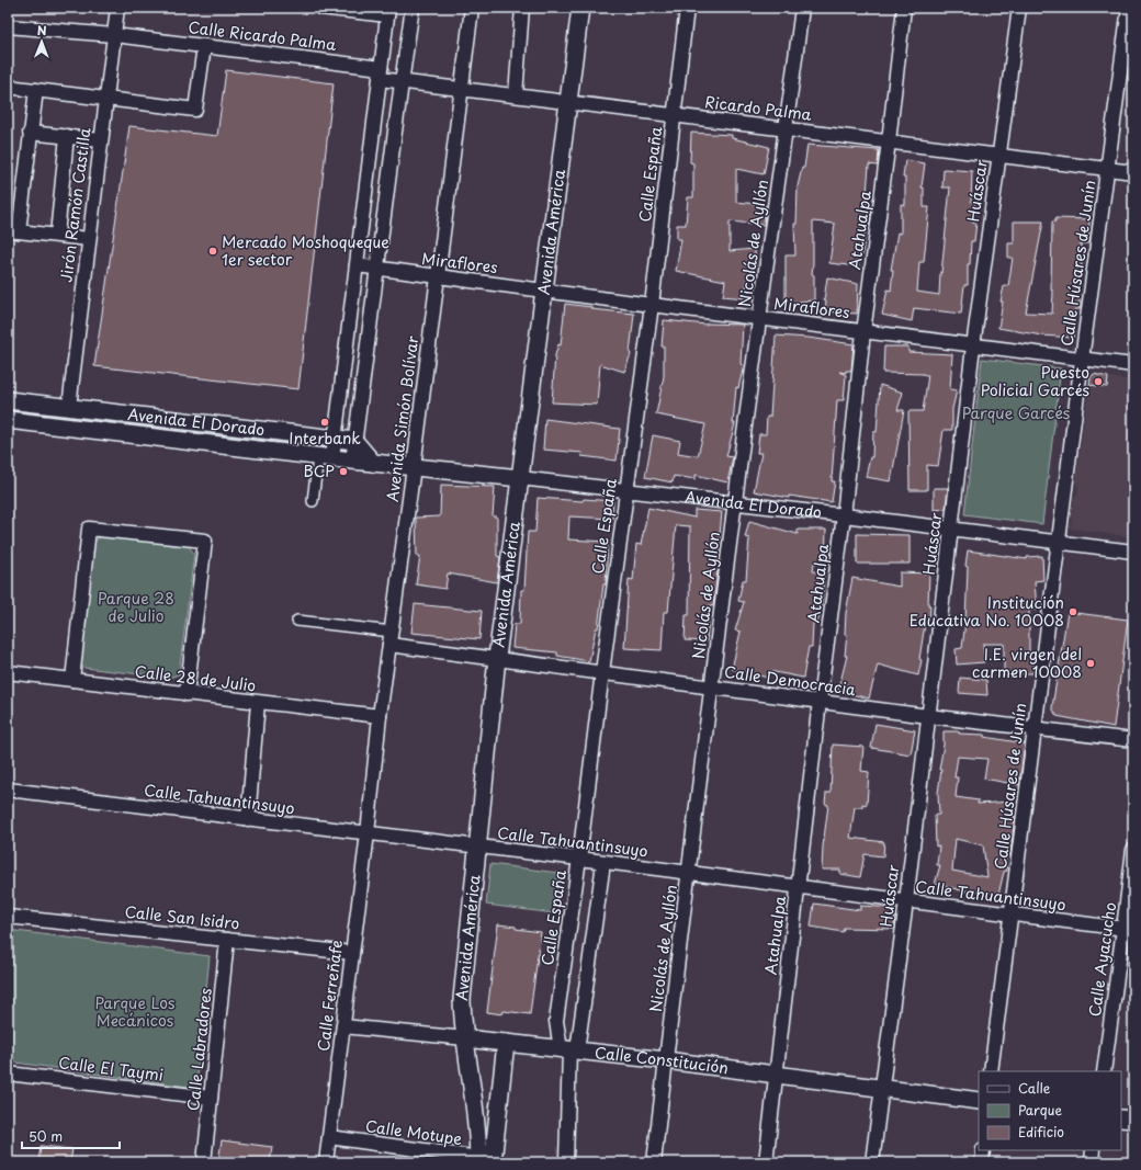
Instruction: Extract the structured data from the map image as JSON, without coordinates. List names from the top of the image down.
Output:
{
  "streets": {
    "street": [
      "Calle Ricardo Palma",
      "Ricardo Palma",
      "Calle España",
      "Huáscar",
      "Jirón Ramón Castilla",
      "Atahualpa",
      "Avenida América",
      "Nicolás de Ayllón",
      "Miraflores",
      "Calle Húsares de Junín",
      "Avenida Simón Bolívar",
      "Avenida El Dorado",
      "Calle 28 de Julio",
      "Calle Democracia",
      "Calle Tahuantinsuyo",
      "Calle San Isidro",
      "Calle Ayacucho",
      "Calle Ferreñafe",
      "Calle Labradores",
      "Calle Constitución",
      "Calle El Taymi",
      "Calle Motupe"
    ]
  },
  "crossings": [
    ["Calle Ricardo Palma", "Ricardo Palma"],
    ["Calle Ricardo Palma", "Jirón Ramón Castilla"],
    ["Ricardo Palma", "Calle España"],
    ["Ricardo Palma", "Huáscar"],
    ["Ricardo Palma", "Atahualpa"],
    ["Ricardo Palma", "Avenida América"],
    ["Ricardo Palma", "Nicolás de Ayllón"],
    ["Ricardo Palma", "Calle Húsares de Junín"],
    ["Ricardo Palma", "Avenida Simón Bolívar"],
    ["Calle España", "Miraflores"],
    ["Calle España", "Avenida El Dorado"],
    ["Calle España", "Calle Democracia"],
    ["Calle España", "Calle Tahuantinsuyo"],
    ["Calle España", "Calle Constitución"],
    ["Huáscar", "Miraflores"],
    ["Huáscar", "Avenida El Dorado"],
    ["Huáscar", "Calle Democracia"],
    ["Huáscar", "Calle Tahuantinsuyo"],
    ["Huáscar", "Calle Constitución"],
    ["Jirón Ramón Castilla", "Avenida El Dorado"],
    ["Atahualpa", "Miraflores"],
    ["Atahualpa", "Avenida El Dorado"],
    ["Atahualpa", "Calle Democracia"],
    ["Atahualpa", "Calle Tahuantinsuyo"],
    ["Atahualpa", "Calle Constitución"],
    ["Avenida América", "Miraflores"],
    ["Avenida América", "Avenida El Dorado"],
    ["Avenida América", "Calle Democracia"],
    ["Avenida América", "Calle Tahuantinsuyo"],
    ["Avenida América", "Calle Constitución"],
    ["Avenida América", "Calle Motupe"],
    ["Nicolás de Ayllón", "Miraflores"],
    ["Nicolás de Ayllón", "Avenida El Dorado"],
    ["Nicolás de Ayllón", "Calle Democracia"],
    ["Nicolás de Ayllón", "Calle Tahuantinsuyo"],
    ["Nicolás de Ayllón", "Calle Constitución"],
    ["Miraflores", "Calle Húsares de Junín"],
    ["Miraflores", "Avenida Simón Bolívar"],
    ["Calle Húsares de Junín", "Avenida El Dorado"],
    ["Calle Húsares de Junín", "Calle Democracia"],
    ["Calle Húsares de Junín", "Calle Tahuantinsuyo"],
    ["Avenida Simón Bolívar", "Avenida El Dorado"],
    ["Avenida Simón Bolívar", "Calle 28 de Julio"],
    ["Avenida Simón Bolívar", "Calle Democracia"],
    ["Avenida Simón Bolívar", "Calle Tahuantinsuyo"],
    ["Avenida Simón Bolívar", "Calle Ferreñafe"],
    ["Calle Tahuantinsuyo", "Calle Ayacucho"],
    ["Calle Tahuantinsuyo", "Calle Ferreñafe"],
    ["Calle San Isidro", "Calle Ferreñafe"],
    ["Calle San Isidro", "Calle Labradores"],
    ["Calle Ferreñafe", "Calle Constitución"],
    ["Calle Ferreñafe", "Calle Motupe"],
    ["Calle Labradores", "Calle El Taymi"]
  ],
  "parks": ["Parque Garcés", "Parque 28 de Julio", "Parque Los Mecánicos"],
  "places": [
    "Mercado Moshoqueque 1er sector",
    "Puesto Policial Garcés",
    "Interbank",
    "BCP",
    "Institución Educativa No. 10008",
    "I.E. virgen del carmen 10008"
  ],
  "legend": ["Calle", "Parque", "Edificio"],
  "scale_bar": "50 m",
  "north": "top"
}
